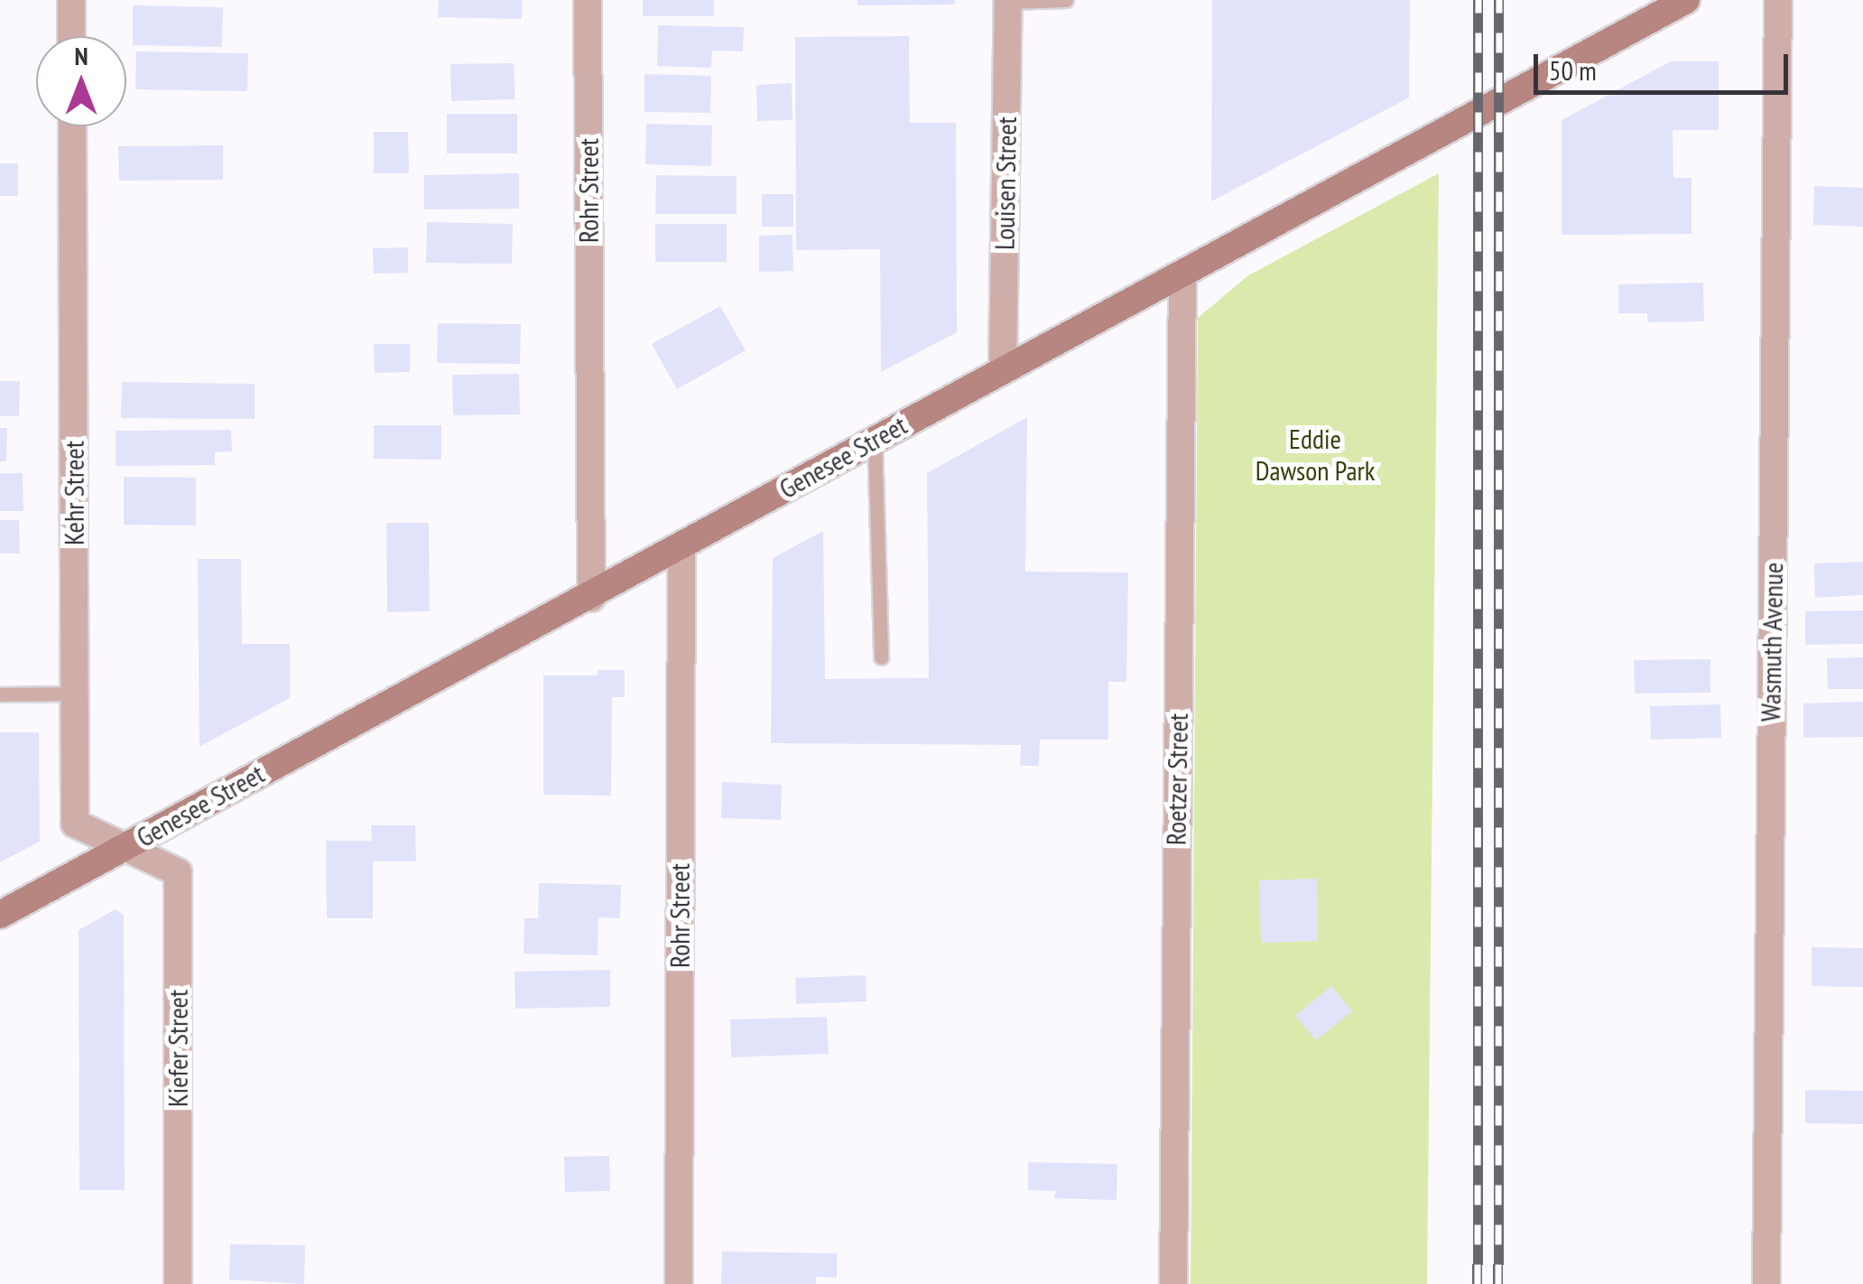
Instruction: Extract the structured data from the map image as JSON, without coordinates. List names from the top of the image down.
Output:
{
  "streets": {
    "main road": ["Genesee Street"],
    "street": [
      "Louisen Street",
      "Rohr Street",
      "Kehr Street",
      "Wasmuth Avenue",
      "Roetzer Street",
      "Kiefer Street"
    ]
  },
  "crossings": [
    ["Louisen Street", "Genesee Street"],
    ["Rohr Street", "Genesee Street"],
    ["Genesee Street", "Kehr Street"],
    ["Genesee Street", "Roetzer Street"],
    ["Genesee Street", "Kiefer Street"],
    ["Kehr Street", "Kiefer Street"]
  ],
  "parks": ["Eddie Dawson Park"],
  "scale_bar": "50 m",
  "north": "top"
}
